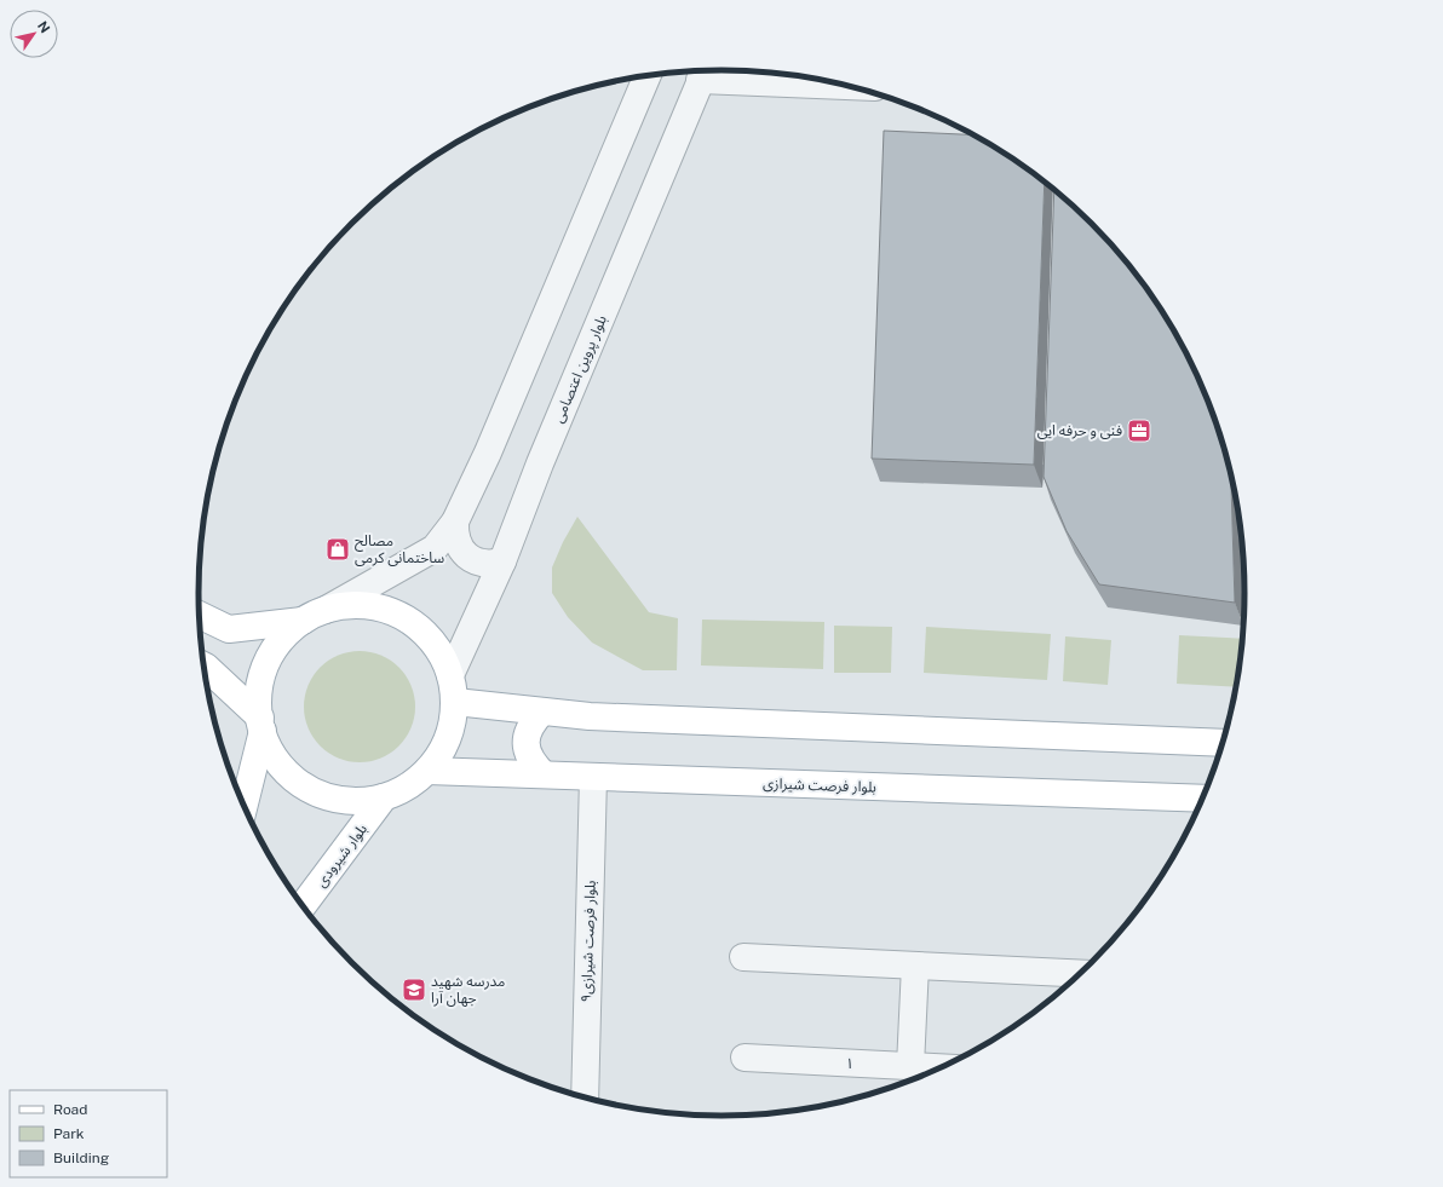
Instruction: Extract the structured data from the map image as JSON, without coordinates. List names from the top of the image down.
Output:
{
  "streets": {
    "main road": ["بلوار فرصت شیرازی", "بلوار شیرودی"],
    "street": ["بلوار پروین اعتصامی", "۹بلوار فرصت شیرازی", "۱"]
  },
  "crossings": [
    ["بلوار فرصت شیرازی", "۹بلوار فرصت شیرازی"]
  ],
  "places": {
    "office": ["فنی و حرفه ایی"],
    "shop": ["مصالح ساختمانی کرمی"],
    "school or university": ["مدرسه شهید جهان آرا"]
  },
  "legend": ["Road", "Park", "Building"],
  "north": "top right"
}
